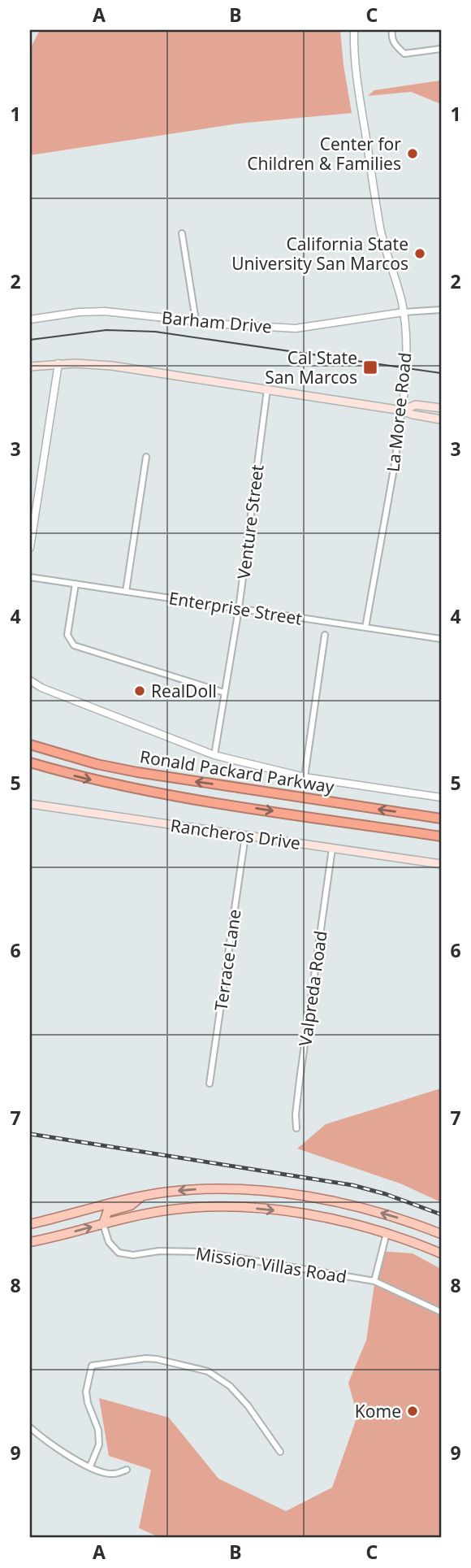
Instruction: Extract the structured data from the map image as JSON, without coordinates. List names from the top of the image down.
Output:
{
  "streets": {
    "highway": ["Ronald Packard Parkway"],
    "main road": ["Rancheros Drive"],
    "street": [
      "Barham Drive",
      "La Moree Road",
      "Venture Street",
      "Enterprise Street",
      "Terrace Lane",
      "Valpreda Road",
      "Mission Villas Road"
    ]
  },
  "crossings": [
    ["Barham Drive", "La Moree Road"],
    ["La Moree Road", "Enterprise Street"],
    ["Venture Street", "Enterprise Street"],
    ["Rancheros Drive", "Terrace Lane"],
    ["Rancheros Drive", "Valpreda Road"]
  ],
  "places": {
    "other": [
      "Center for Children & Families",
      "California State University San Marcos",
      "RealDoll",
      "Kome"
    ],
    "transit": ["Cal State San Marcos"]
  },
  "grid": {
    "columns": ["A", "B", "C"],
    "rows": [
      "1",
      "2",
      "3",
      "4",
      "5",
      "6",
      "7",
      "8",
      "9"
    ]
  }
}
